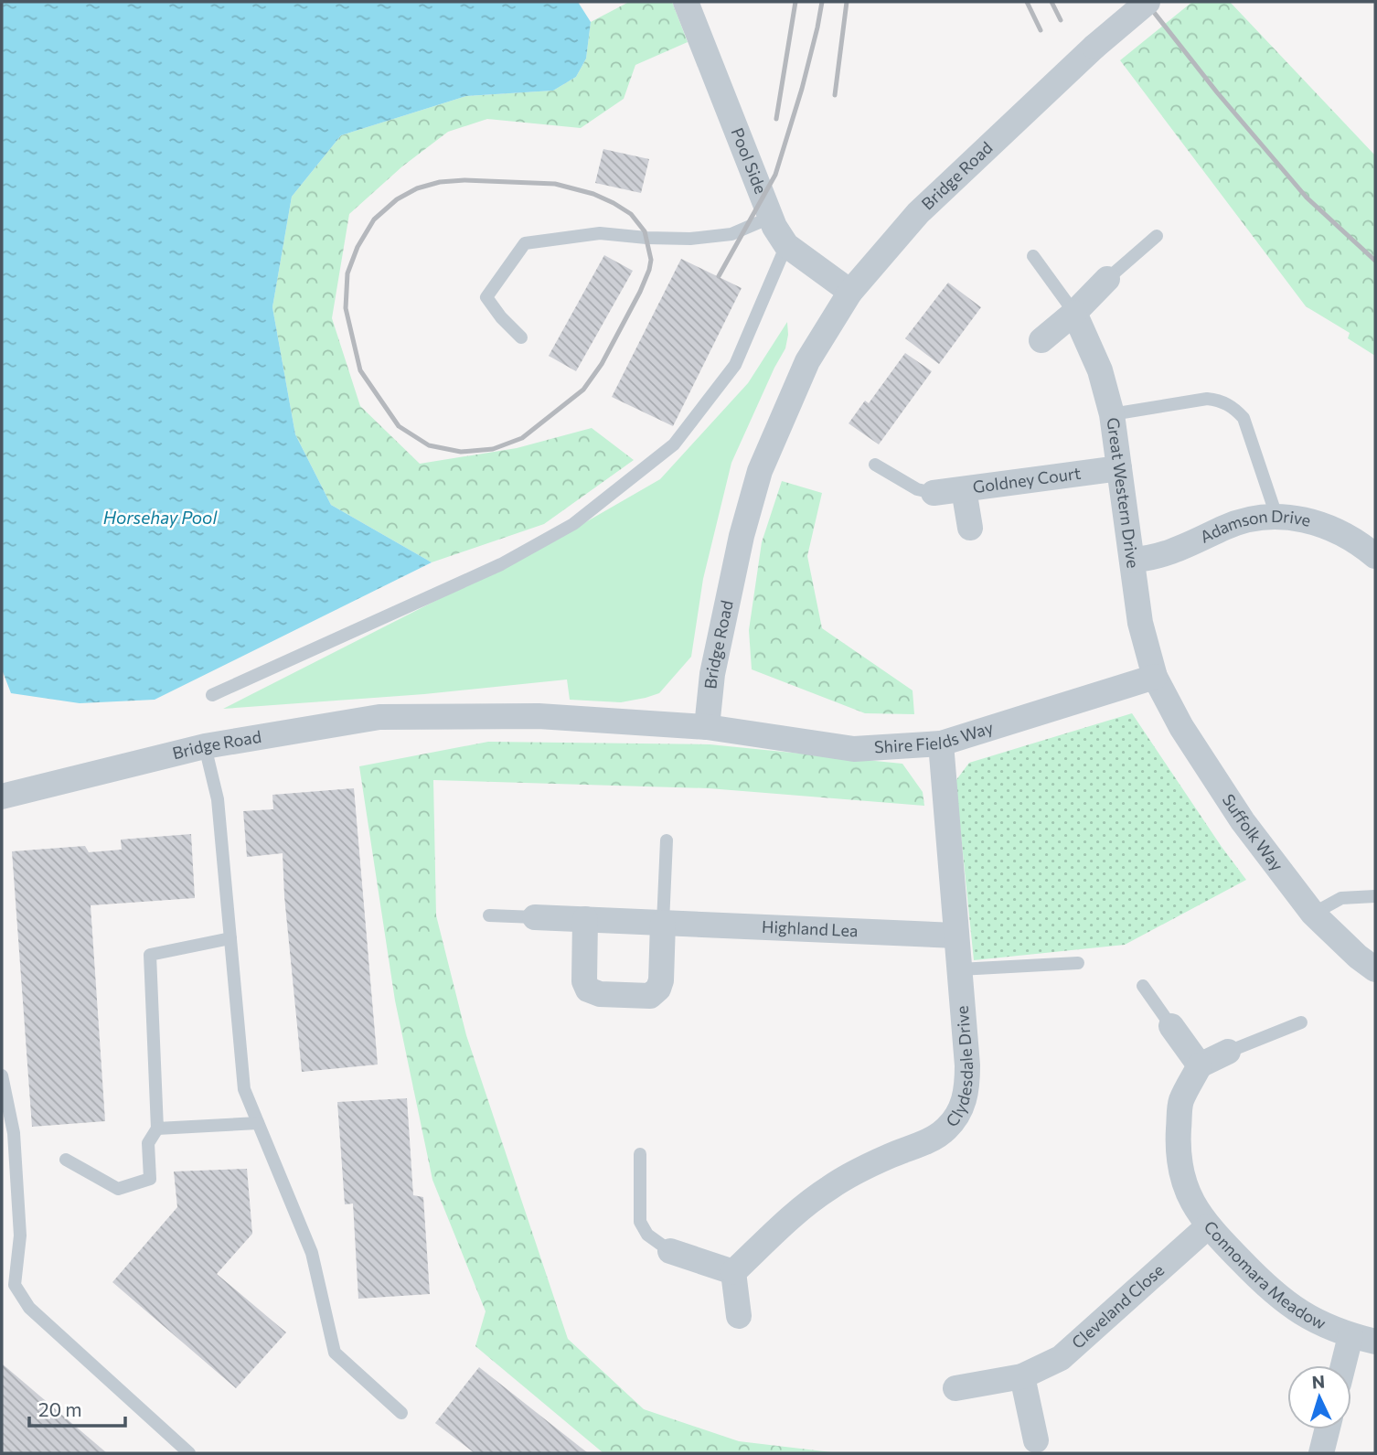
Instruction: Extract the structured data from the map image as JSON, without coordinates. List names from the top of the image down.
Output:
{
  "streets": {
    "street": [
      "Pool Side",
      "Bridge Road",
      "Goldney Court",
      "Great Western Drive",
      "Adamson Drive",
      "Shire Fields Way",
      "Suffolk Way",
      "Highland Lea",
      "Clydesdale Drive",
      "Connomara Meadow",
      "Cleveland Close"
    ]
  },
  "crossings": [
    ["Pool Side", "Bridge Road"],
    ["Bridge Road", "Shire Fields Way"],
    ["Goldney Court", "Great Western Drive"],
    ["Great Western Drive", "Adamson Drive"],
    ["Great Western Drive", "Shire Fields Way"],
    ["Great Western Drive", "Suffolk Way"],
    ["Shire Fields Way", "Suffolk Way"],
    ["Shire Fields Way", "Clydesdale Drive"],
    ["Highland Lea", "Clydesdale Drive"],
    ["Connomara Meadow", "Cleveland Close"]
  ],
  "water": ["Horsehay Pool"],
  "scale_bar": "20 m",
  "north": "top"
}
